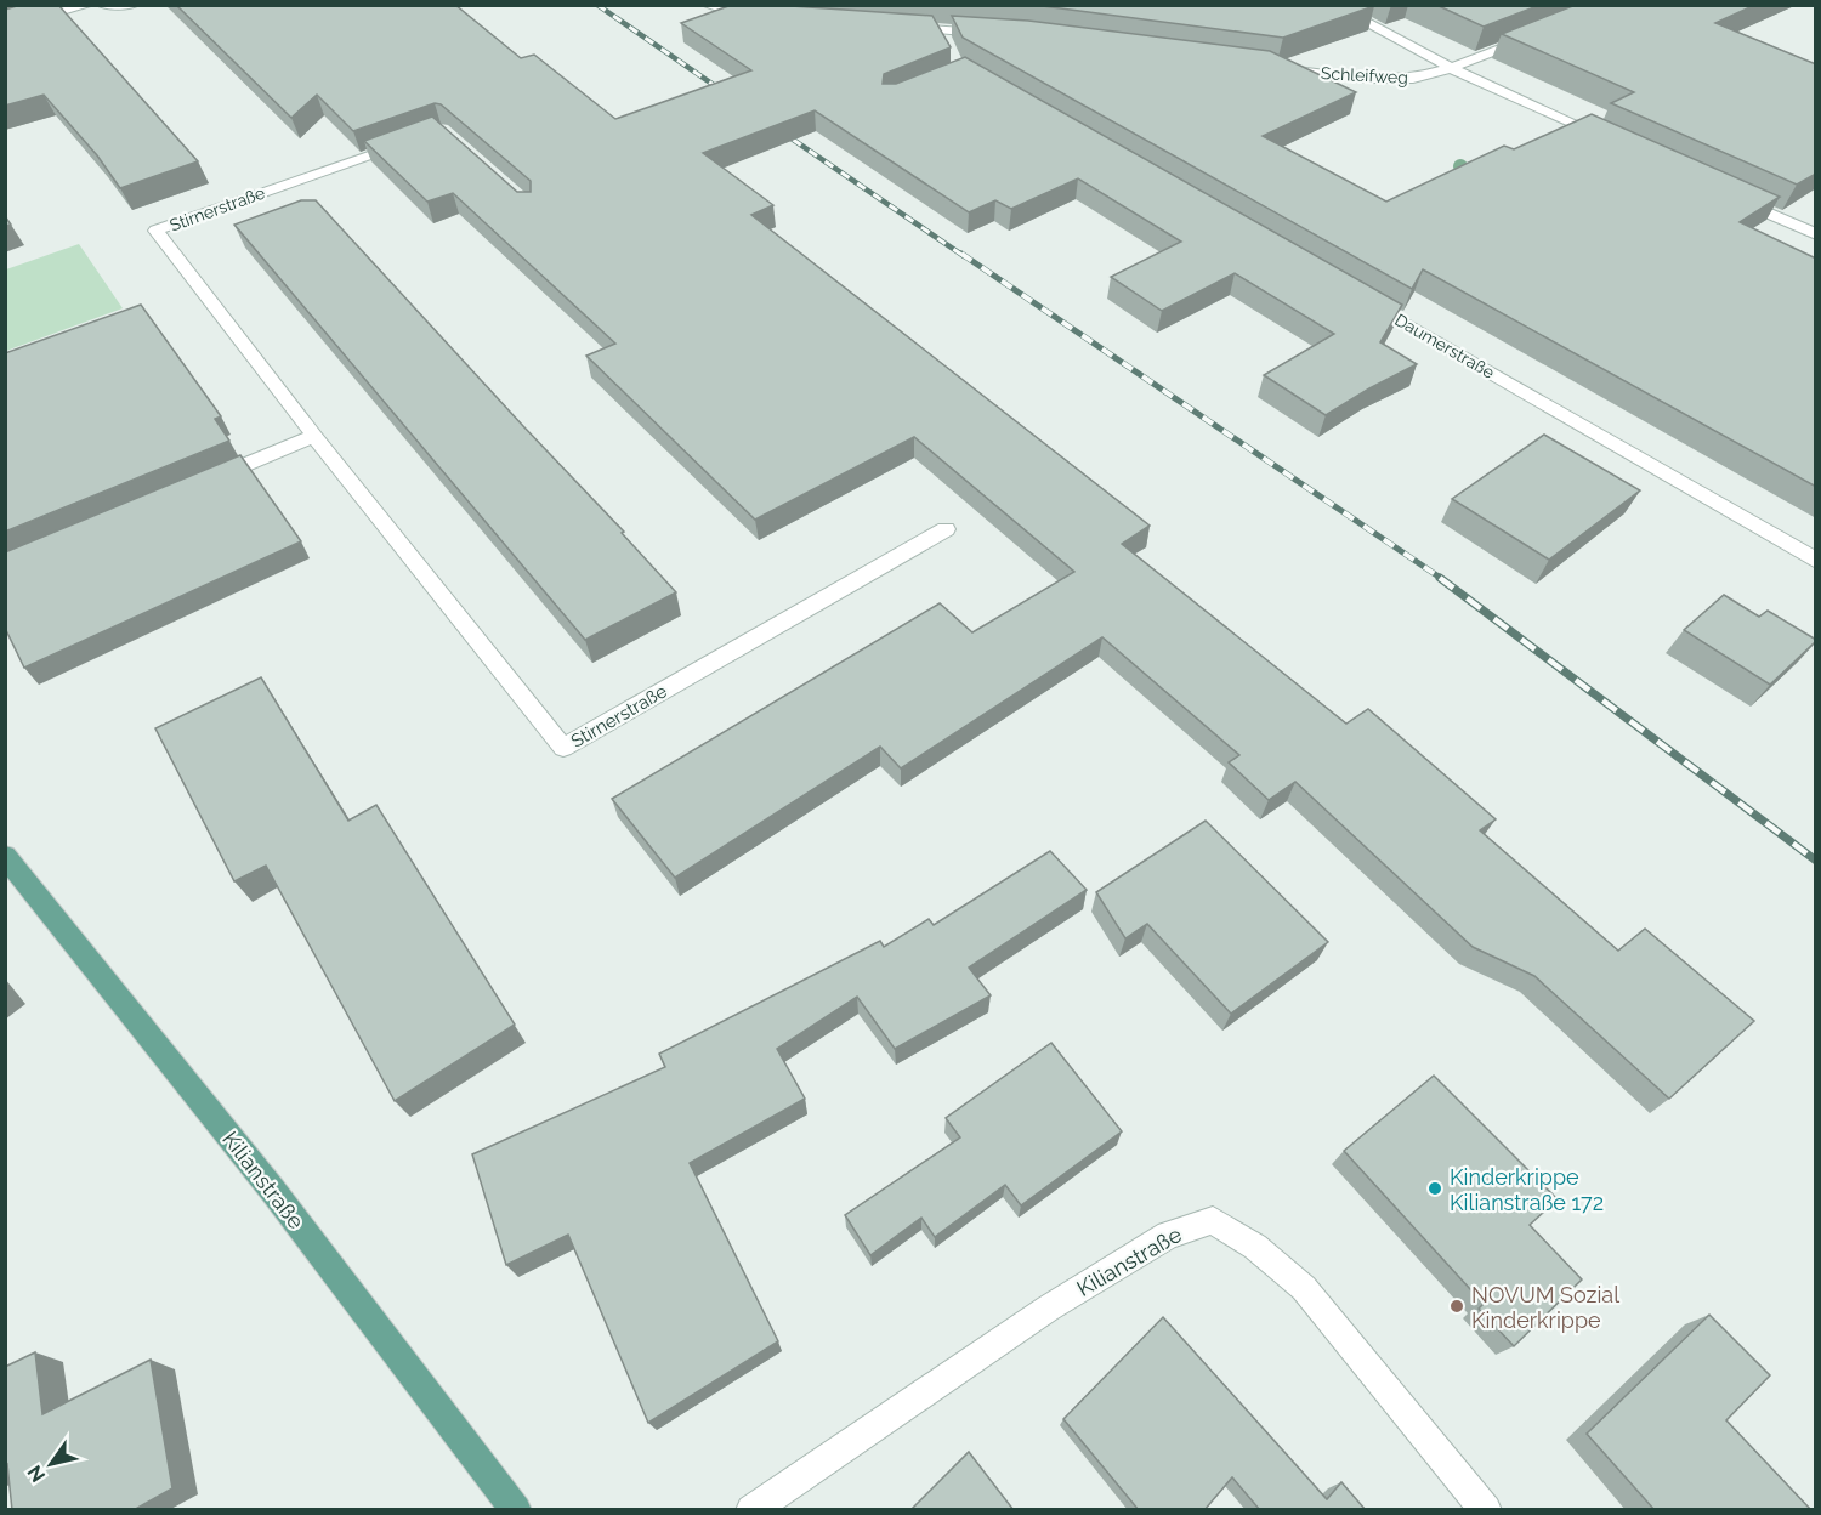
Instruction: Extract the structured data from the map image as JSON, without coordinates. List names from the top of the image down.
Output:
{
  "streets": {
    "main road": ["Kilianstraße"],
    "street": ["Schleifweg", "Stirnerstraße", "Daumerstraße"]
  },
  "places": ["Kinderkrippe Kilianstraße 172", "NOVUM Sozial Kinderkrippe"],
  "north": "bottom left"
}
